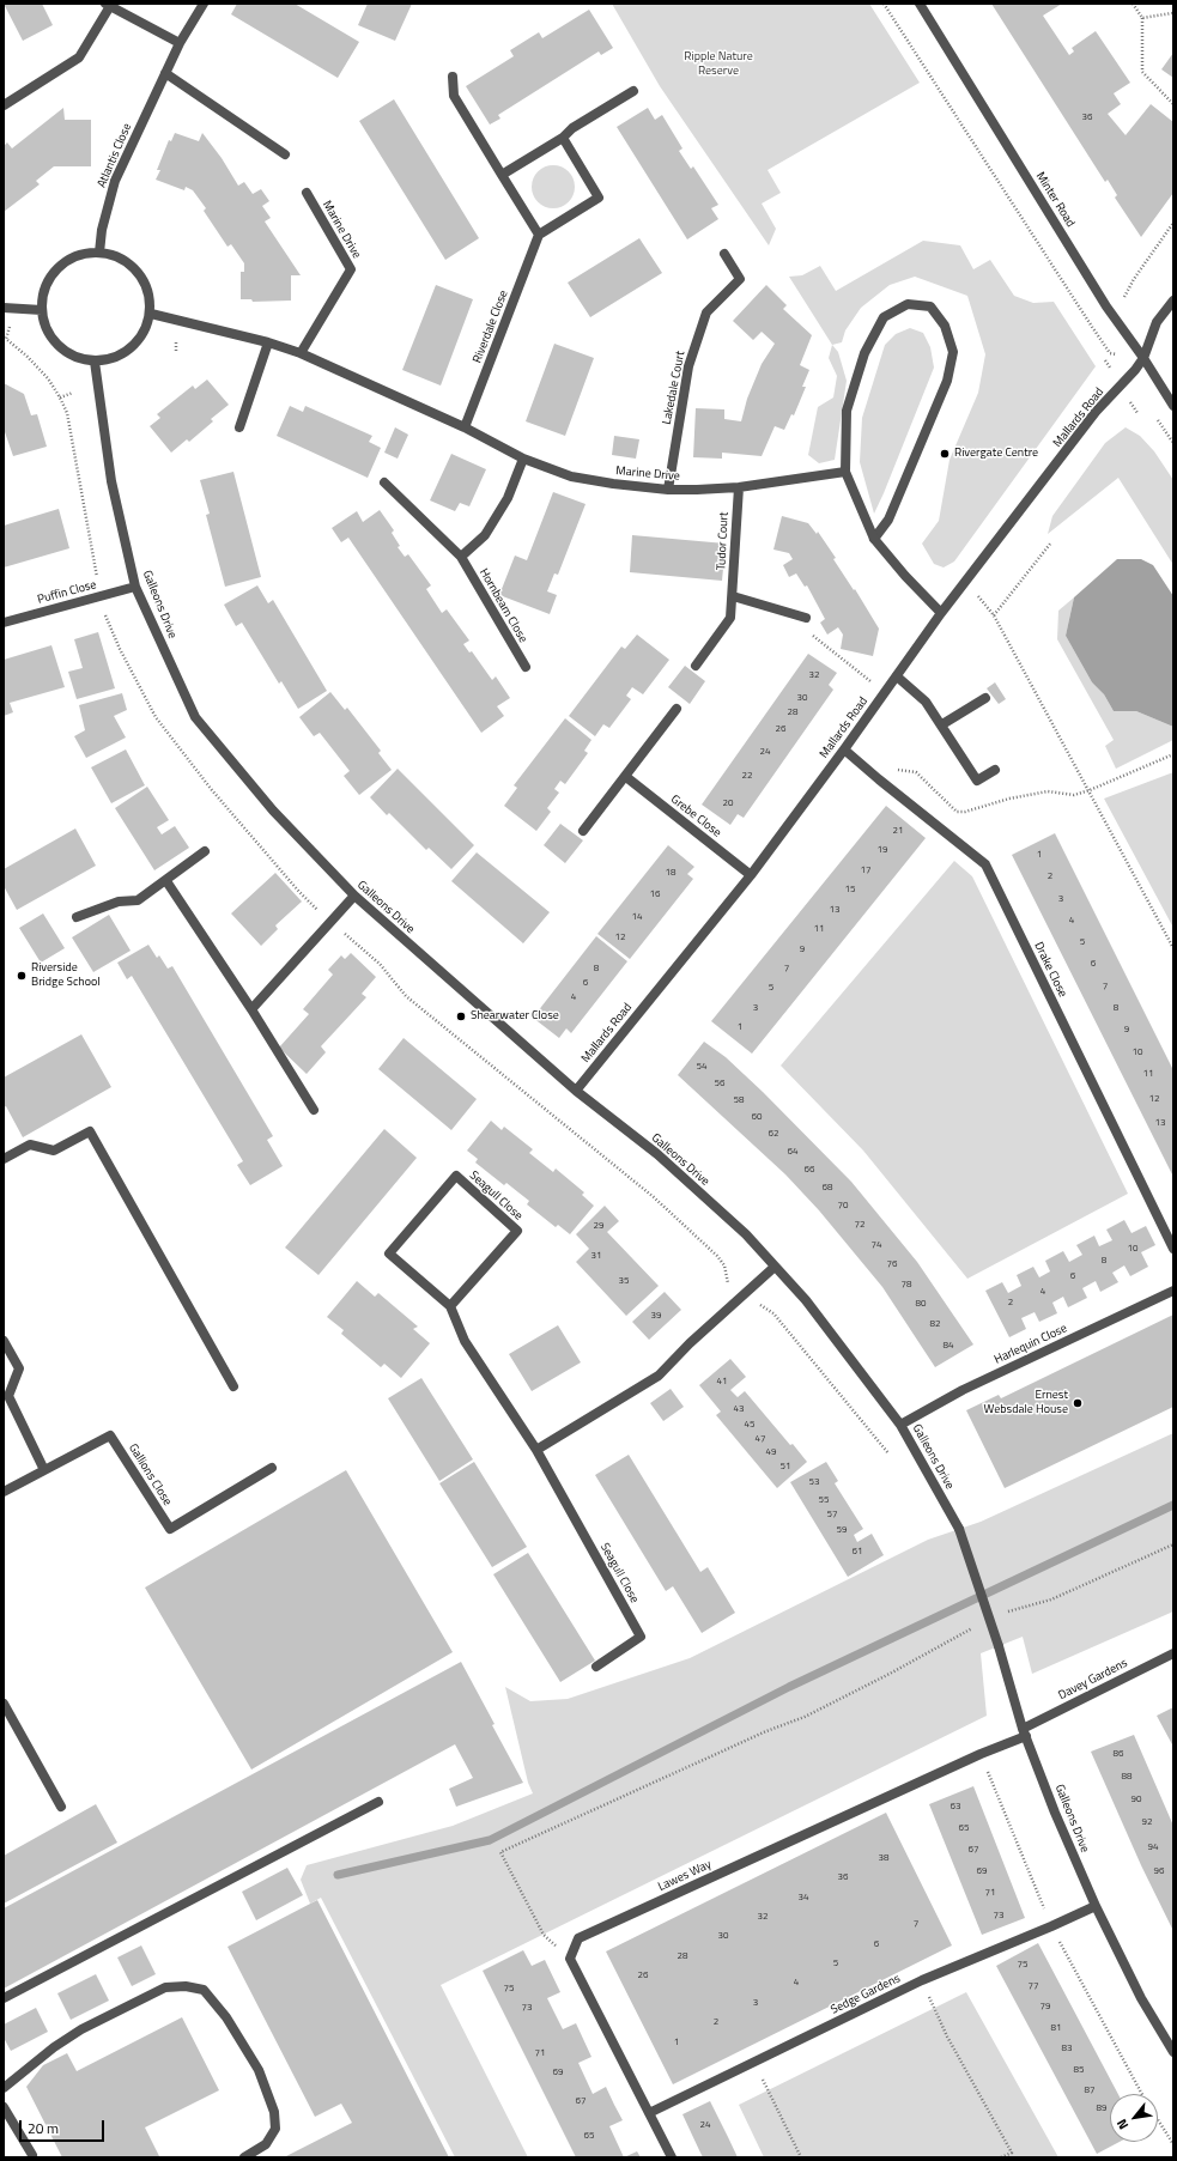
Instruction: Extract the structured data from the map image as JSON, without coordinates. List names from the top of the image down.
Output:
{
  "streets": {
    "street": [
      "Atlantis Close",
      "Minter Road",
      "Marine Drive",
      "Riverdale Close",
      "Lakedale Court",
      "Mallards Road",
      "Tudor Court",
      "Puffin Close",
      "Galleons Drive",
      "Hornbeam Close",
      "Grebe Close",
      "Drake Close",
      "Seagull Close",
      "Harlequin Close",
      "Gallions Close",
      "Davey Gardens",
      "Lawes Way",
      "Sedge Gardens"
    ]
  },
  "crossings": [
    ["Atlantis Close", "Marine Drive"],
    ["Atlantis Close", "Galleons Drive"],
    ["Minter Road", "Mallards Road"],
    ["Marine Drive", "Riverdale Close"],
    ["Marine Drive", "Lakedale Court"],
    ["Marine Drive", "Tudor Court"],
    ["Marine Drive", "Galleons Drive"],
    ["Mallards Road", "Galleons Drive"],
    ["Mallards Road", "Grebe Close"],
    ["Mallards Road", "Drake Close"],
    ["Puffin Close", "Galleons Drive"],
    ["Galleons Drive", "Harlequin Close"],
    ["Galleons Drive", "Davey Gardens"],
    ["Galleons Drive", "Lawes Way"],
    ["Galleons Drive", "Sedge Gardens"],
    ["Davey Gardens", "Lawes Way"],
    ["Lawes Way", "Sedge Gardens"]
  ],
  "parks": ["Ripple Nature Reserve"],
  "places": [
    "Rivergate Centre",
    "Riverside Bridge School",
    "Shearwater Close",
    "Ernest Websdale House"
  ],
  "house_numbers": [
    "36",
    "32",
    "30",
    "28",
    "26",
    "24",
    "22",
    "20",
    "21",
    "19",
    "1",
    "17",
    "18",
    "2",
    "15",
    "16",
    "3",
    "13",
    "14",
    "4",
    "11",
    "12",
    "5",
    "9",
    "6",
    "8",
    "7",
    "6",
    "7",
    "5",
    "4",
    "3",
    "8",
    "1",
    "9",
    "10",
    "54",
    "11",
    "56",
    "12",
    "58",
    "60",
    "13",
    "62",
    "64",
    "66",
    "68",
    "70",
    "72",
    "29",
    "74",
    "10",
    "31",
    "8",
    "76",
    "6",
    "35",
    "78",
    "4",
    "2",
    "80",
    "39",
    "82",
    "84",
    "41",
    "43",
    "45",
    "47",
    "49",
    "51",
    "53",
    "55",
    "57",
    "59",
    "61",
    "86",
    "88",
    "90",
    "63",
    "92",
    "65",
    "94",
    "67",
    "38",
    "69",
    "96",
    "36",
    "71",
    "34",
    "73",
    "32",
    "7",
    "30",
    "6",
    "28",
    "5",
    "75",
    "26",
    "4",
    "77",
    "75",
    "3",
    "79",
    "73",
    "2",
    "81",
    "1",
    "83",
    "71",
    "85",
    "69",
    "87",
    "67",
    "89",
    "24",
    "65"
  ],
  "scale_bar": "20 m",
  "north": "bottom left"
}
